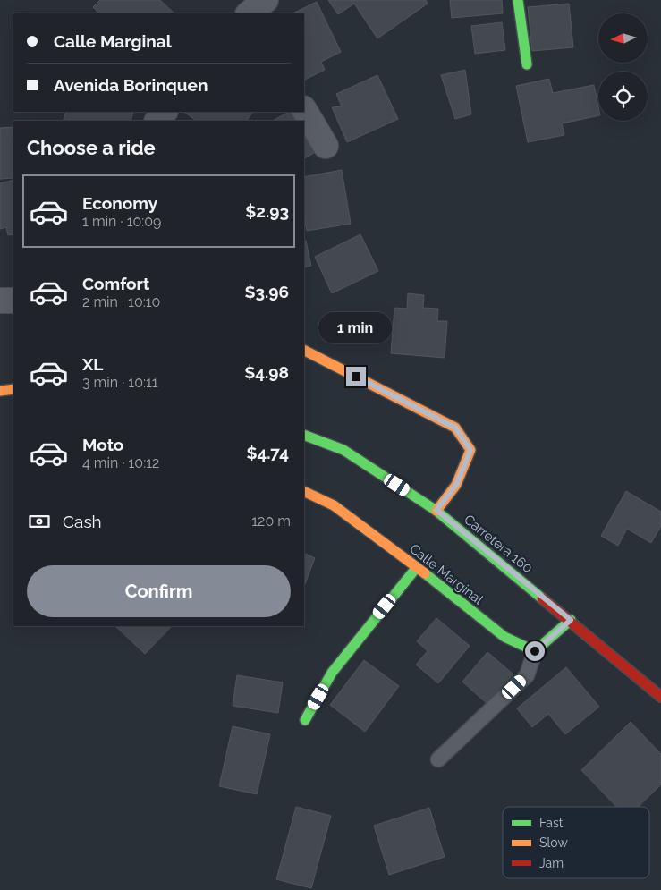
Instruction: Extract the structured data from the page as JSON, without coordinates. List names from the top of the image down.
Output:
{
  "streets": {
    "street": ["Carretera 160", "Calle Marginal"]
  },
  "legend": ["Fast", "Slow", "Jam"],
  "north": "left",
  "page": {
    "banner": ["Calle Marginal", "Avenida Borinquen"],
    "heading": "Choose a ride",
    "list": [
      {
        "name": "Economy",
        "note": "1 min · 10:09",
        "value": "$2.93"
      },
      {
        "name": "Comfort",
        "note": "2 min · 10:10",
        "value": "$3.96"
      },
      {
        "name": "XL",
        "note": "3 min · 10:11",
        "value": "$4.98"
      },
      {
        "name": "Moto",
        "note": "4 min · 10:12",
        "value": "$4.74"
      }
    ],
    "bubble": "1 min",
    "pay": ["Cash", "120 m"],
    "buttons": "Confirm"
  }
}
